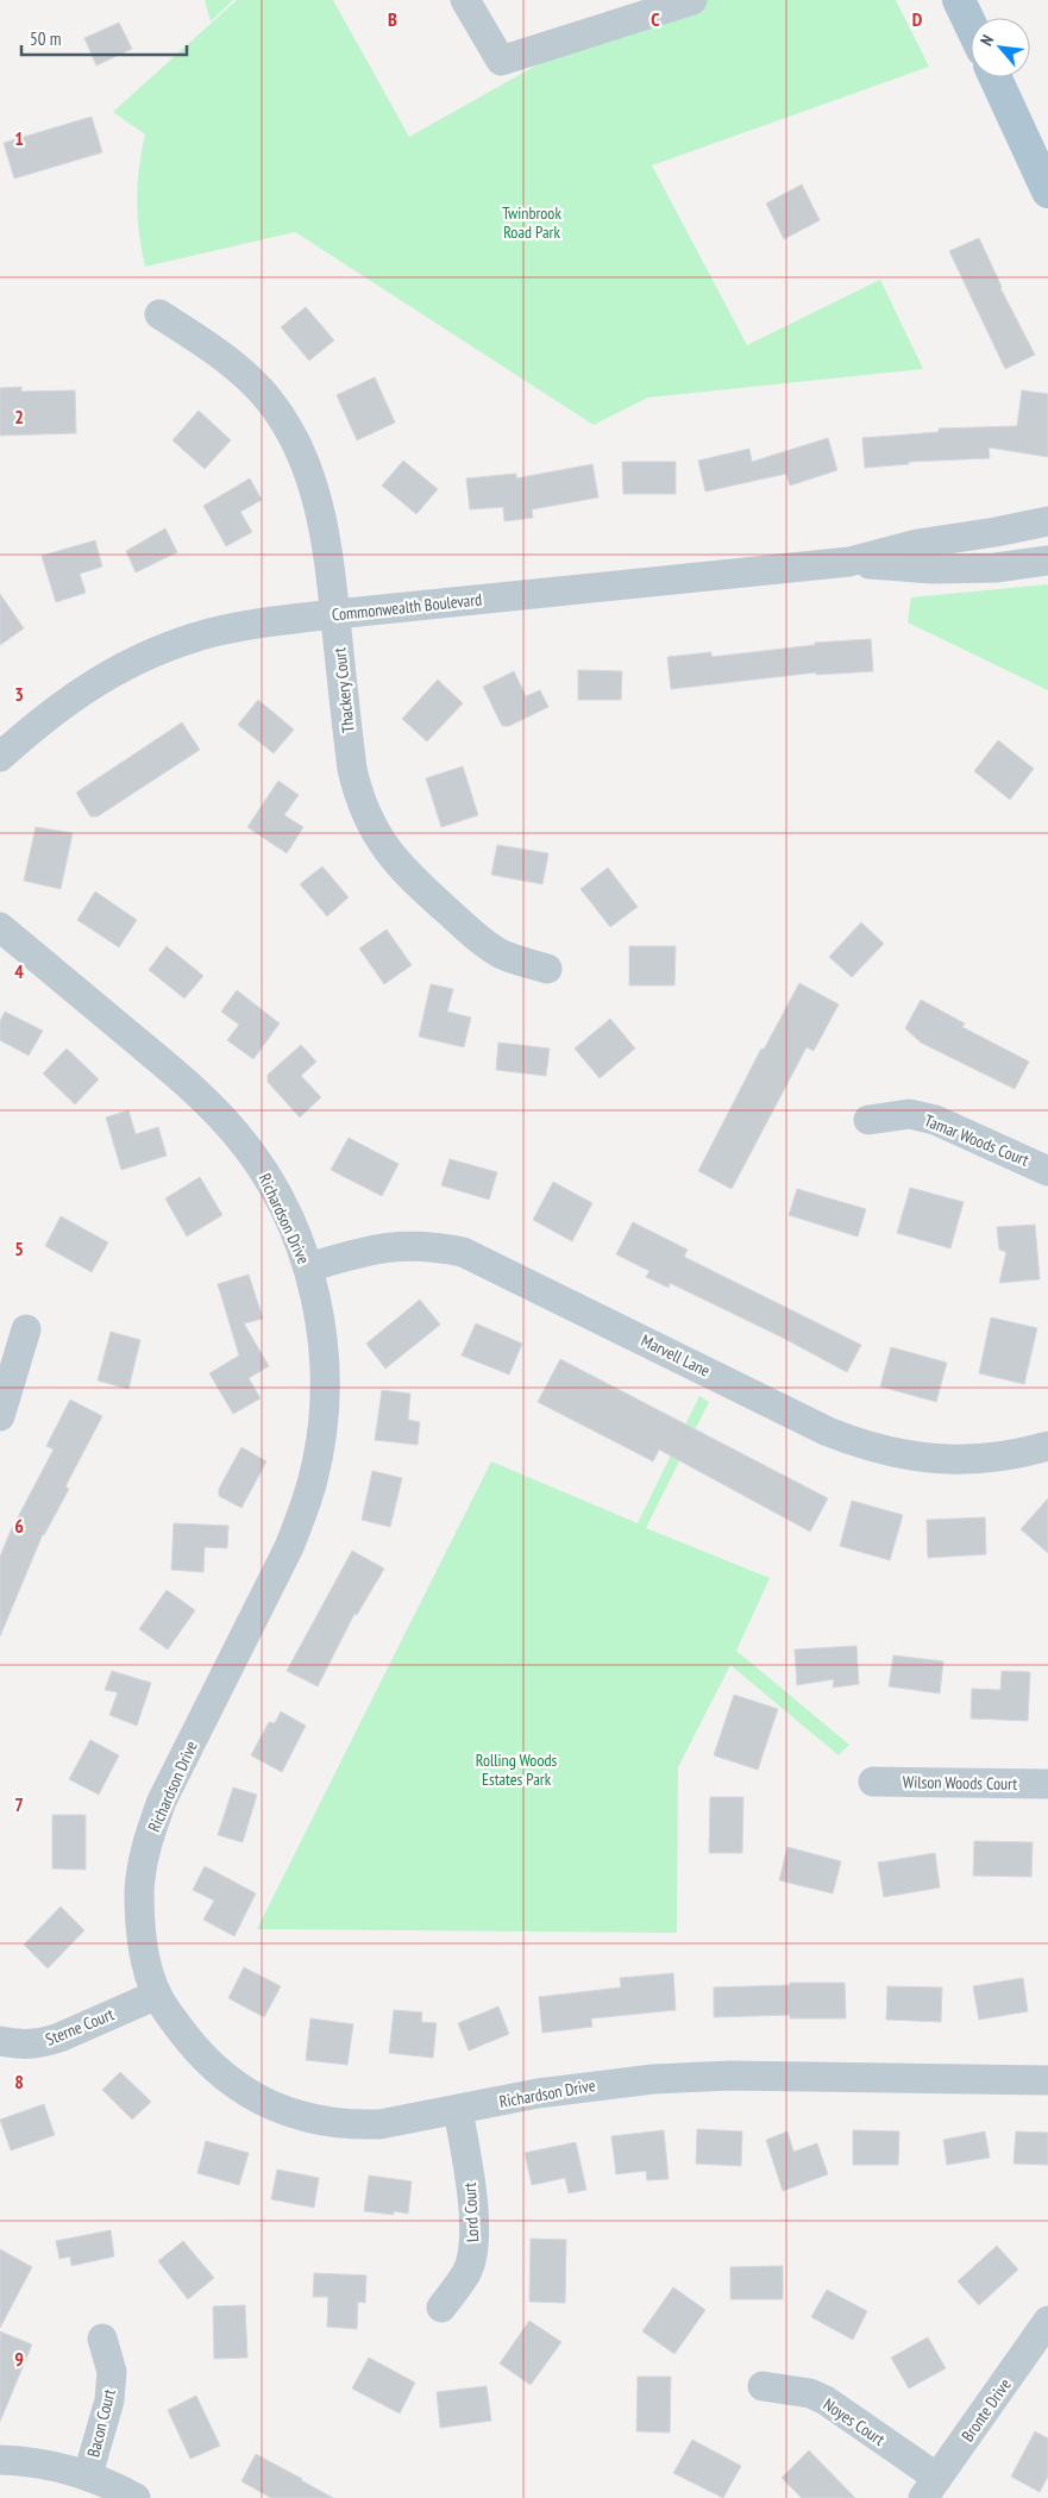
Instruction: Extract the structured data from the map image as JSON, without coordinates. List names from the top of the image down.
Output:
{
  "streets": {
    "street": [
      "Commonwealth Boulevard",
      "Thackery Court",
      "Tamar Woods Court",
      "Richardson Drive",
      "Marvell Lane",
      "Wilson Woods Court",
      "Sterne Court",
      "Lord Court",
      "Bronte Drive",
      "Noyes Court",
      "Bacon Court"
    ]
  },
  "crossings": [
    ["Commonwealth Boulevard", "Thackery Court"],
    ["Richardson Drive", "Marvell Lane"],
    ["Richardson Drive", "Sterne Court"],
    ["Richardson Drive", "Lord Court"],
    ["Bronte Drive", "Noyes Court"]
  ],
  "parks": ["Twinbrook Road Park", "Rolling Woods Estates Park"],
  "scale_bar": "50 m",
  "north": "top left",
  "grid": {
    "columns": ["B", "C", "D"],
    "rows": [
      "1",
      "2",
      "3",
      "4",
      "5",
      "6",
      "7",
      "8",
      "9"
    ]
  }
}
